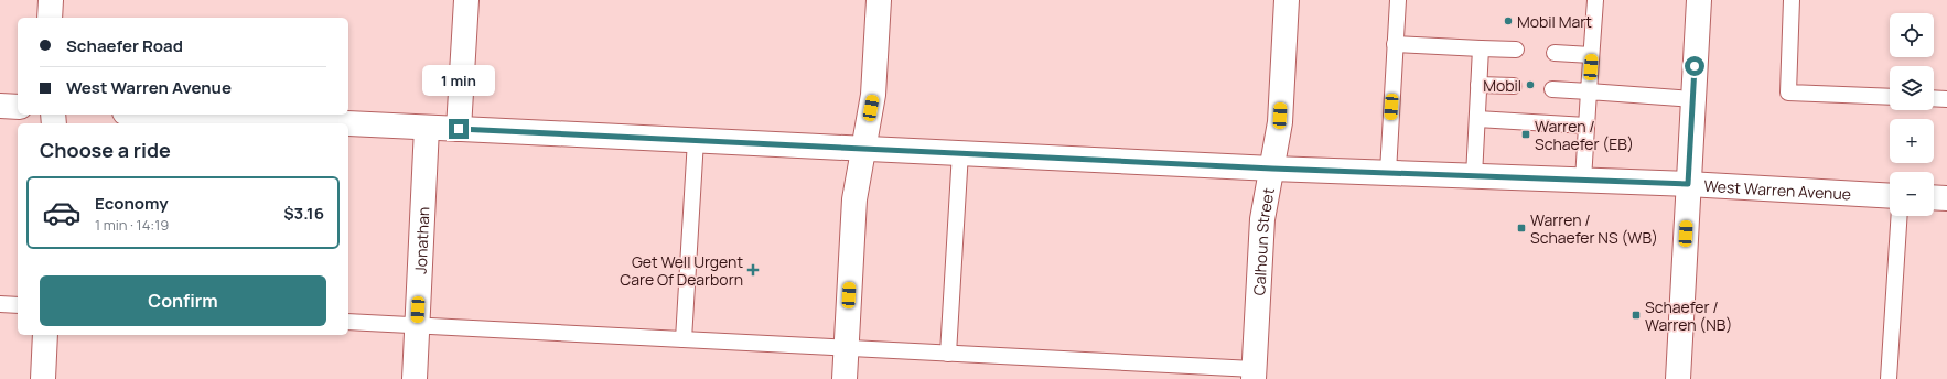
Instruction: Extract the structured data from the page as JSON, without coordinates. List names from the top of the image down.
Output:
{
  "streets": {
    "main road": ["West Warren Avenue", "Jonathan", "Calhoun Street"]
  },
  "crossings": [
    ["West Warren Avenue", "Jonathan"],
    ["West Warren Avenue", "Calhoun Street"]
  ],
  "places": {
    "other": ["Mobil Mart", "Mobil"],
    "transit": ["Warren / Schaefer (EB)", "Warren / Schaefer NS (WB)", "Schaefer / Warren (NB)"],
    "health": ["Get Well Urgent Care Of Dearborn"]
  },
  "page": {
    "map_buttons": ["+", "−"],
    "banner": ["Schaefer Road", "West Warren Avenue"],
    "bubble": "1 min",
    "heading": "Choose a ride",
    "list": [
      {
        "name": "Economy",
        "note": "1 min · 14:19",
        "value": "$3.16"
      }
    ],
    "buttons": "Confirm"
  }
}
